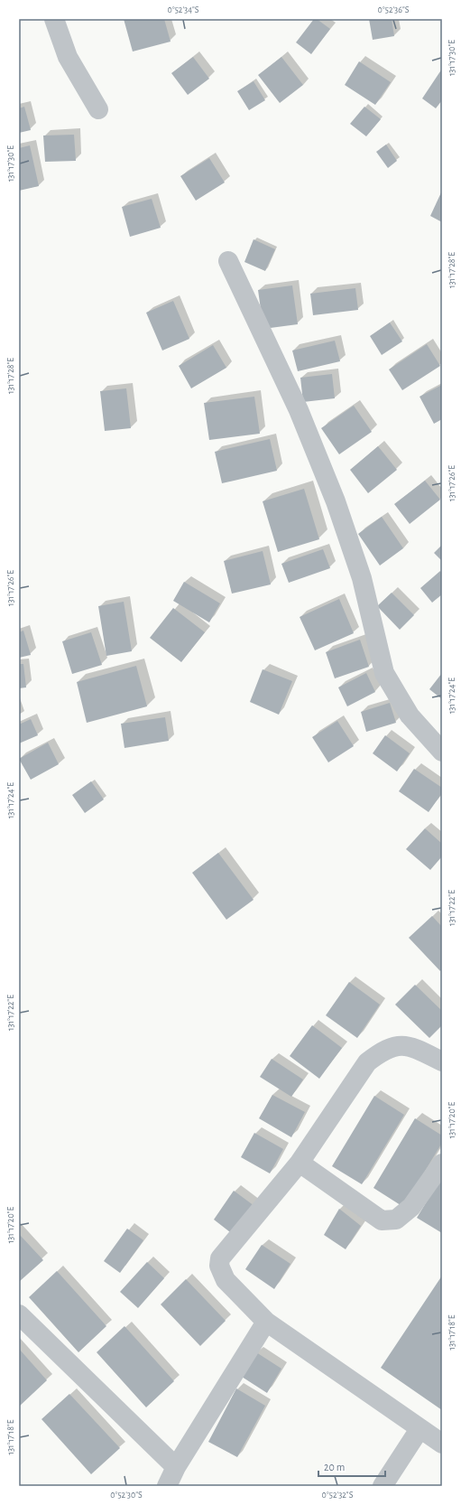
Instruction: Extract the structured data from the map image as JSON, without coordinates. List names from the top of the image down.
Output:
{
  "scale_bar": "20 m",
  "coordinates": [
    "0°52'34\"S",
    "0°52'36\"S",
    "131°17'30\"E",
    "131°17'28\"E",
    "131°17'26\"E",
    "131°17'24\"E",
    "131°17'22\"E",
    "131°17'20\"E",
    "131°17'18\"E",
    "0°52'30\"S",
    "0°52'32\"S"
  ]
}
